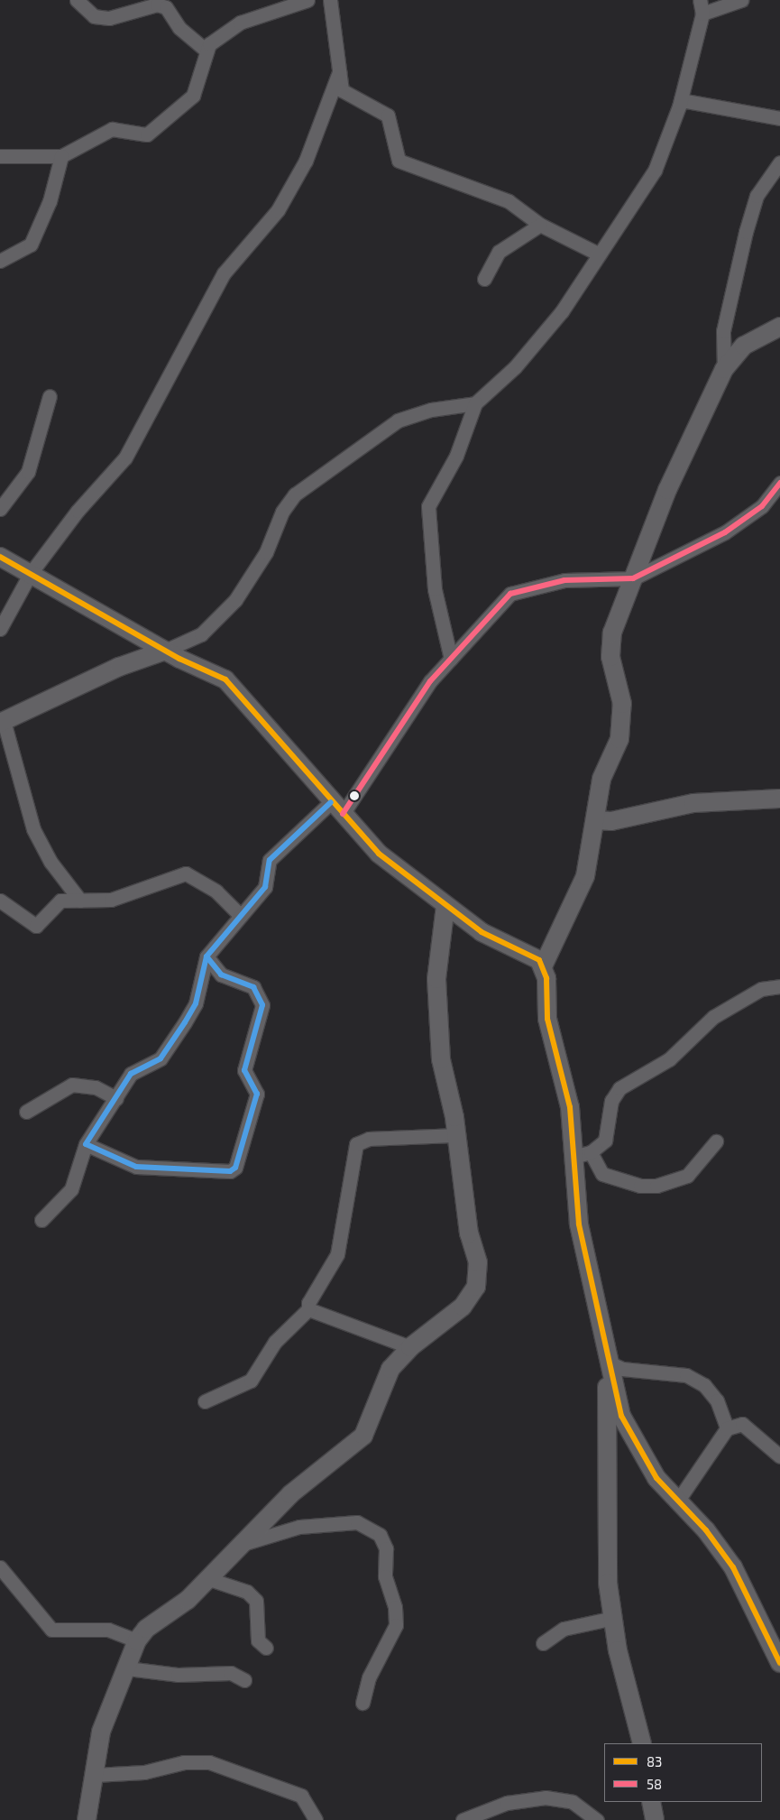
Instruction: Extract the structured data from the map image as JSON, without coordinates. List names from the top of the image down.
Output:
{
  "lines": ["transit line 58", "transit line 83"],
  "legend": ["83", "58"]
}
